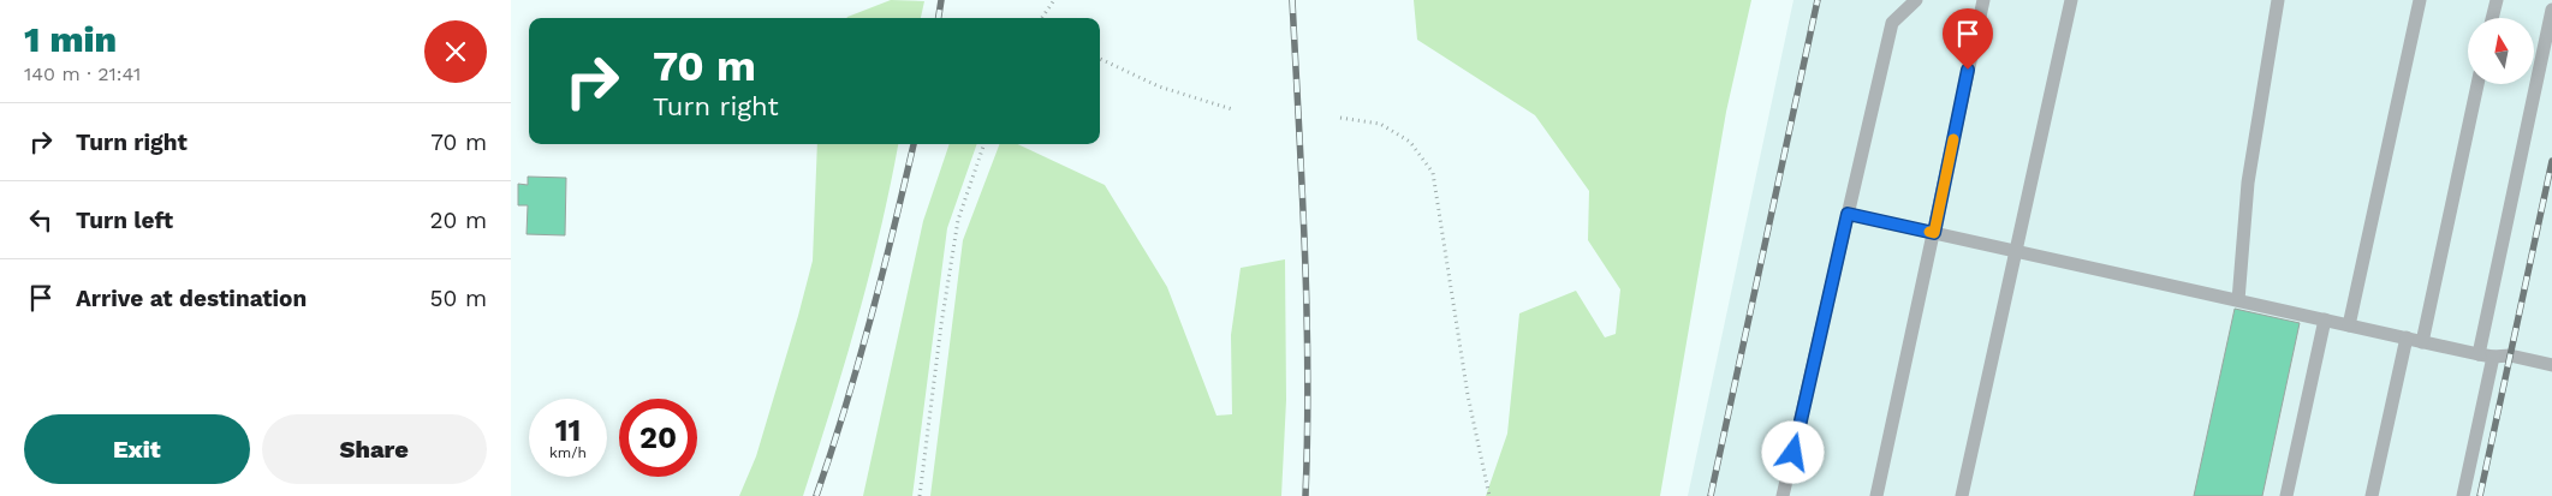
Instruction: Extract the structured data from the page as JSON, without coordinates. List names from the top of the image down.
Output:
{
  "north": "top",
  "page": {
    "heading": ["1 min", "140 m · 21:41"],
    "turn": ["70 m", "Turn right"],
    "list": [
      {
        "name": "Turn right",
        "value": "70 m"
      },
      {
        "name": "Turn left",
        "value": "20 m"
      },
      {
        "name": "Arrive at destination",
        "value": "50 m"
      }
    ],
    "speed": "11 km/h",
    "limit": "20",
    "buttons": ["Exit", "Share"]
  }
}
